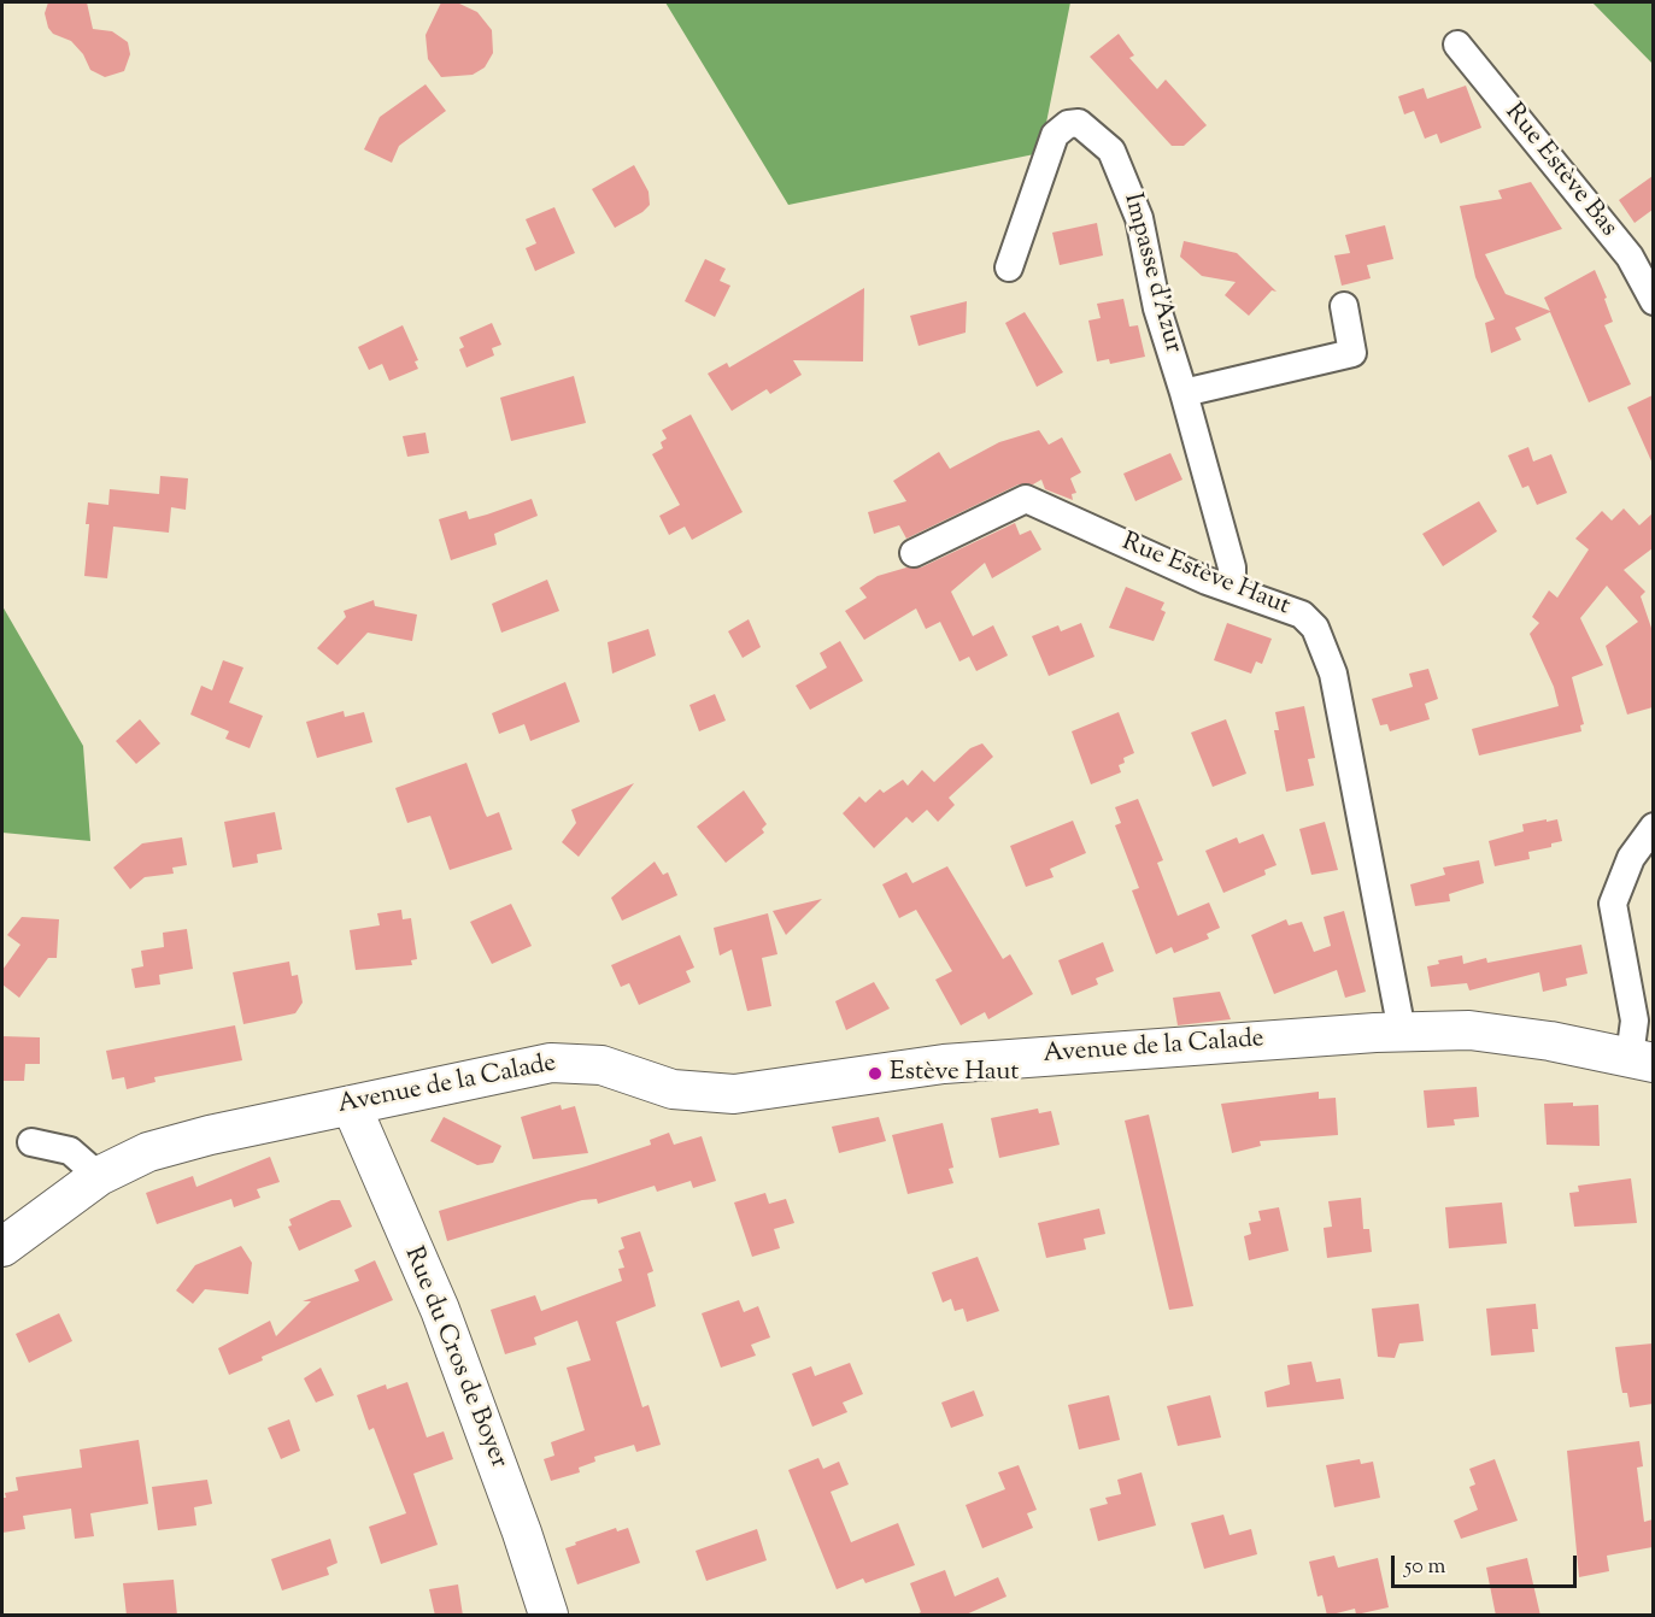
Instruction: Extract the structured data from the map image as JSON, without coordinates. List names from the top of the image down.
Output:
{
  "streets": {
    "street": [
      "Rue Estève Bas",
      "Impasse d'Azur",
      "Rue Estève Haut",
      "Avenue de la Calade",
      "Rue du Cros de Boyer"
    ]
  },
  "crossings": [
    ["Impasse d'Azur", "Rue Estève Haut"],
    ["Rue Estève Haut", "Avenue de la Calade"],
    ["Avenue de la Calade", "Rue du Cros de Boyer"]
  ],
  "places": ["Estève Haut"],
  "scale_bar": "50 m"
}
